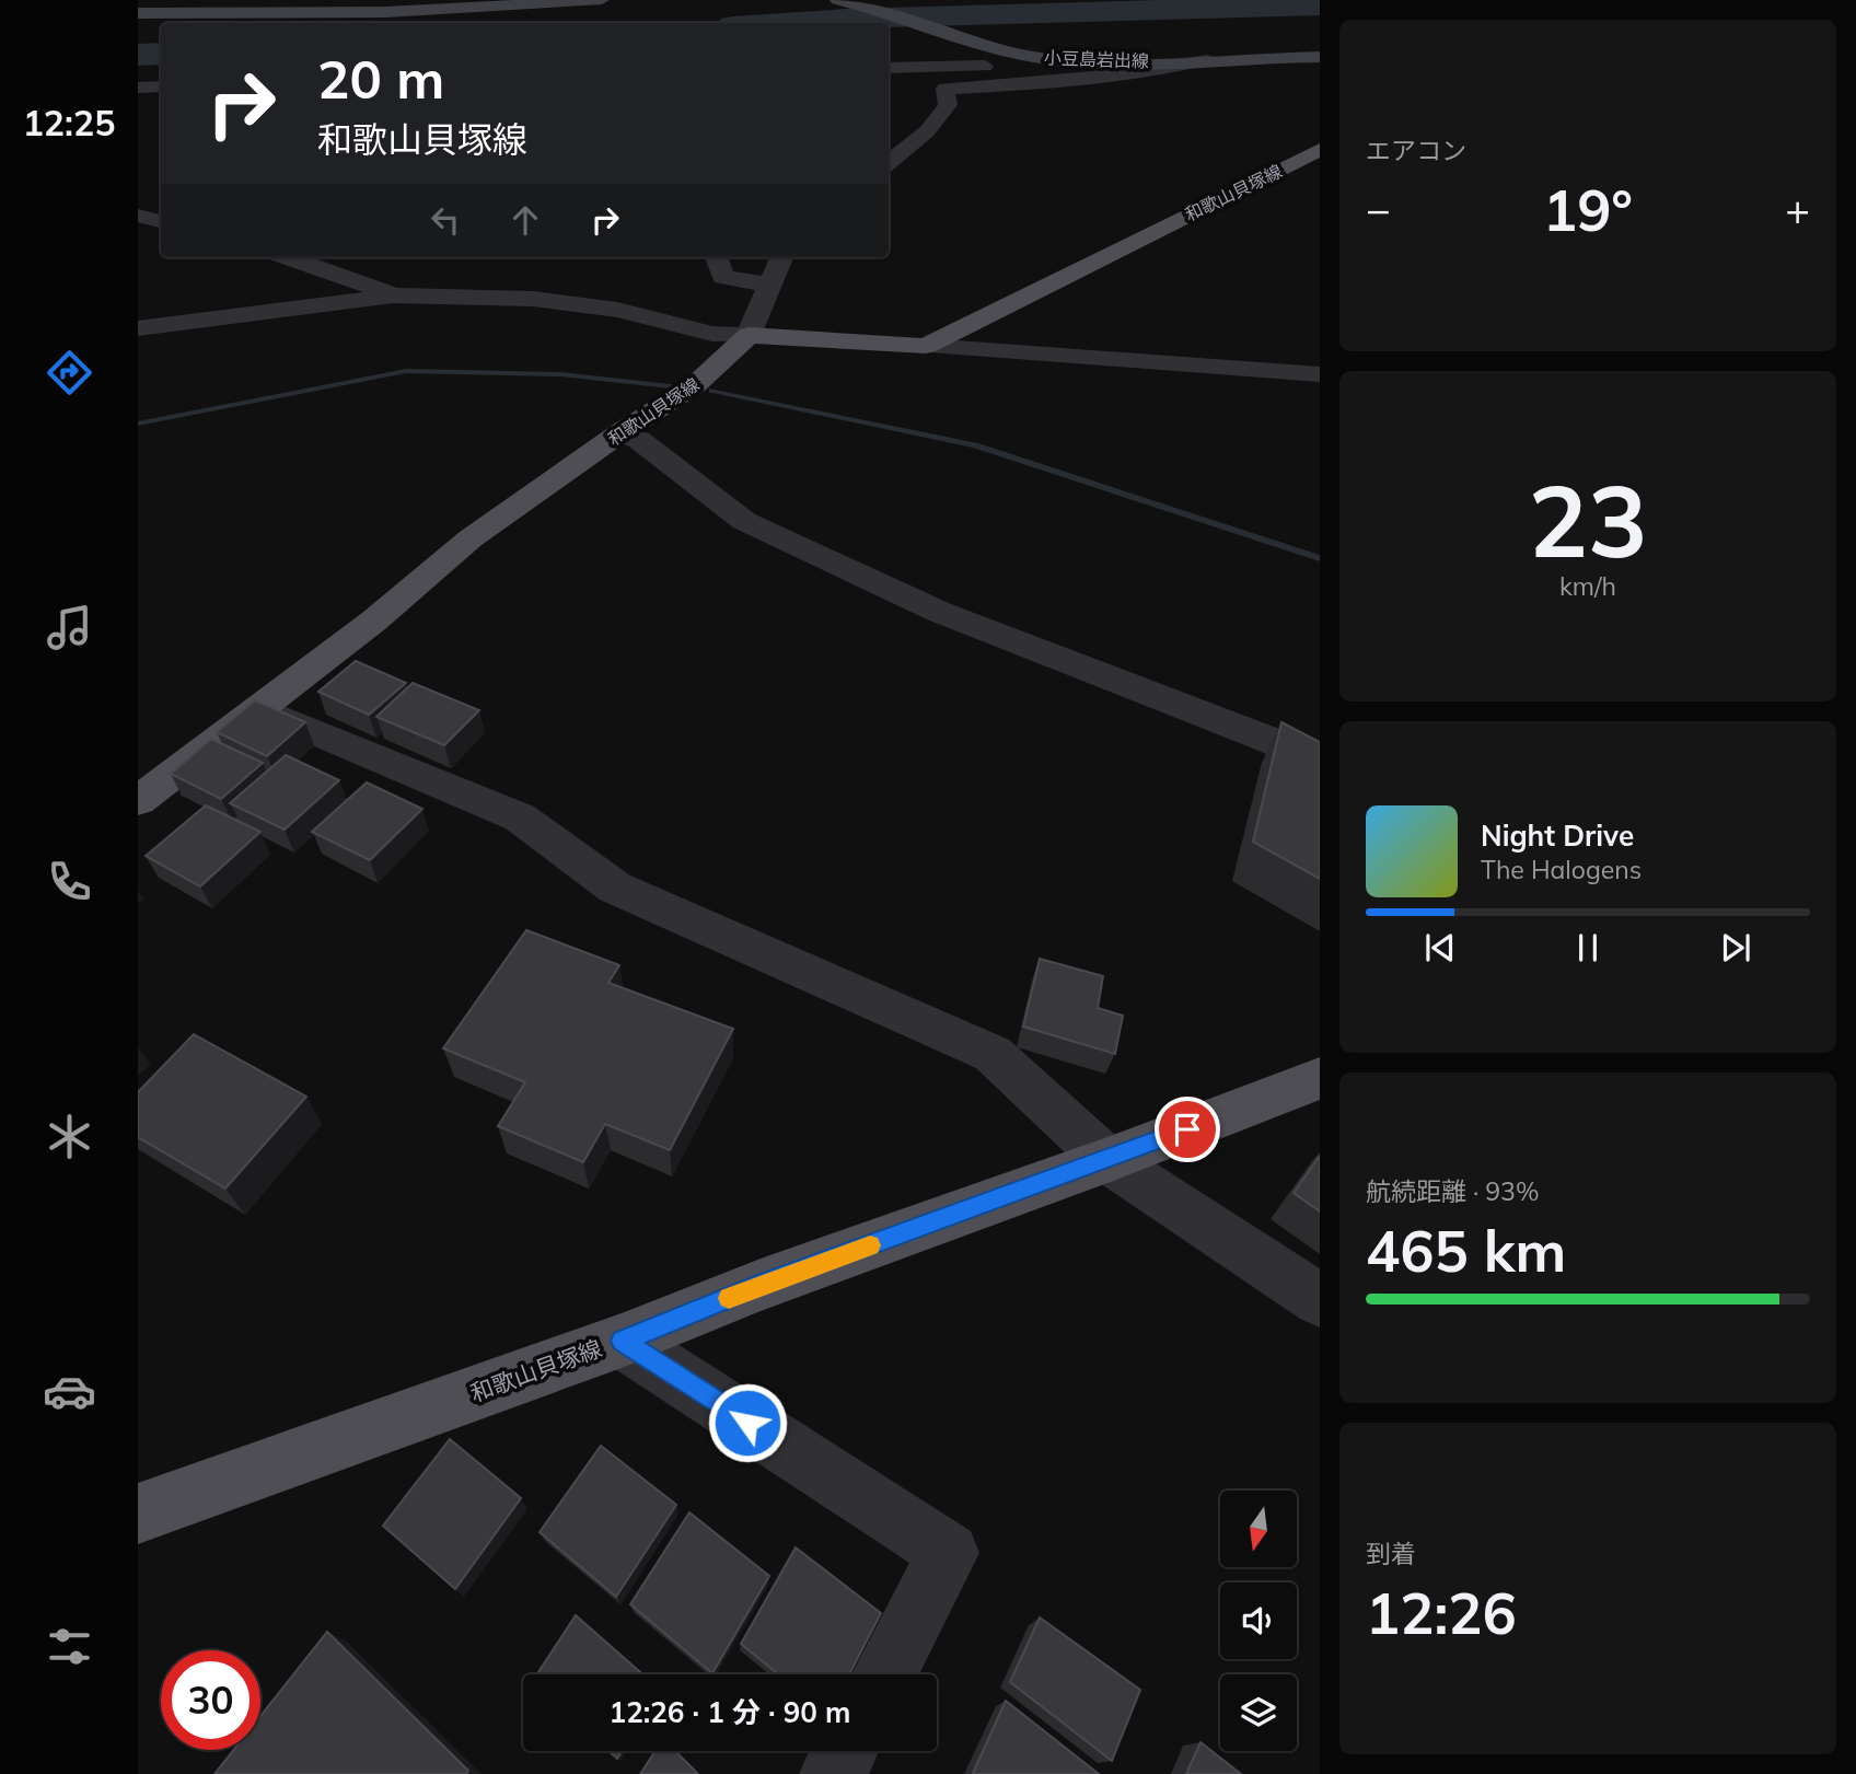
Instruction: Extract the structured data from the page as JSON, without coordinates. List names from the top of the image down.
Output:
{
  "streets": {
    "main road": ["小豆島岩出線", "和歌山貝塚線"]
  },
  "north": "bottom",
  "page": {
    "tabs": "12:25",
    "tile": [
      "エアコン",
      ["23", "km/h"],
      ["航続距離 · 93%", "465 km"],
      ["到着", "12:26"]
    ],
    "turn": ["20 m", "和歌山貝塚線"],
    "heat": ["−", "19°", "+"],
    "song": ["Night Drive", "The Halogens"],
    "limit": "30",
    "trip": "12:26 · 1 分 · 90 m"
  }
}
